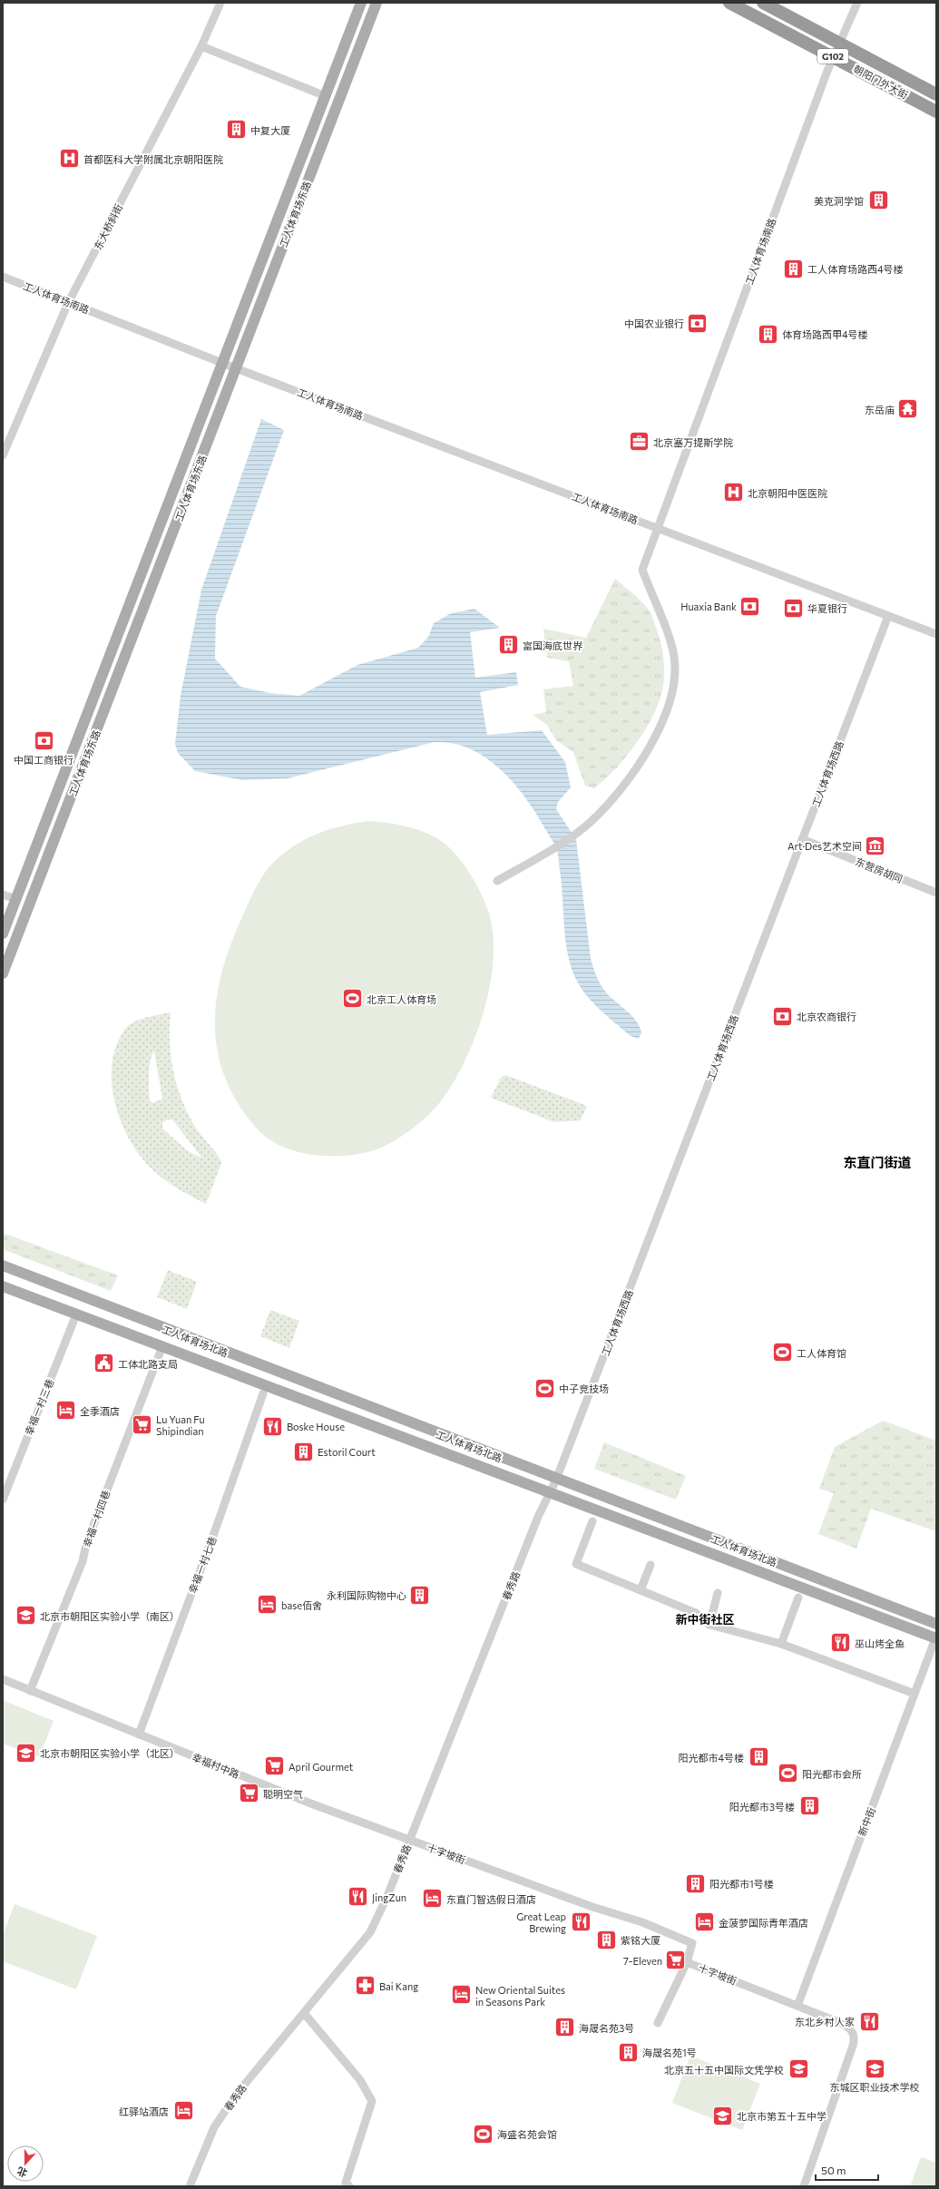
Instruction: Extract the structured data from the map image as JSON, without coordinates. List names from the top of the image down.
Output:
{
  "streets": {
    "highway": ["G102", "朝阳门外大街"],
    "main road": ["工人体育场东路", "工人体育场北路"],
    "street": [
      "东大桥斜街",
      "工人体育场南路",
      "工人体育场西路",
      "东营房胡同",
      "幸福一村三巷",
      "幸福一村四巷",
      "幸福一村七巷",
      "春秀路",
      "幸福村中路",
      "新中街",
      "十字坡街"
    ]
  },
  "crossings": [
    ["朝阳门外大街", "工人体育场南路"],
    ["工人体育场东路", "工人体育场南路"],
    ["东大桥斜街", "工人体育场南路"],
    ["工人体育场南路", "工人体育场西路"],
    ["工人体育场西路", "东营房胡同"],
    ["工人体育场西路", "工人体育场北路"],
    ["工人体育场西路", "春秀路"],
    ["工人体育场北路", "幸福一村三巷"],
    ["工人体育场北路", "幸福一村四巷"],
    ["工人体育场北路", "春秀路"],
    ["工人体育场北路", "新中街"],
    ["幸福一村四巷", "幸福村中路"],
    ["幸福一村七巷", "幸福村中路"],
    ["春秀路", "幸福村中路"],
    ["春秀路", "十字坡街"],
    ["幸福村中路", "十字坡街"],
    ["新中街", "十字坡街"]
  ],
  "districts": ["东直门街道", "新中街社区"],
  "places": {
    "building": [
      "中复大厦",
      "美克洞学馆",
      "工人体育场路西4号楼",
      "体育场路西甲4号楼",
      "富国海底世界",
      "Estoril Court",
      "永利国际购物中心",
      "阳光都市4号楼",
      "阳光都市3号楼",
      "阳光都市1号楼",
      "紫铭大厦",
      "海晟名苑3号",
      "海晟名苑1号"
    ],
    "hospital": ["首都医科大学附属北京朝阳医院", "北京朝阳中医医院"],
    "bank": [
      "中国农业银行",
      "Huaxia Bank",
      "华夏银行",
      "中国工商银行",
      "北京农商银行"
    ],
    "temple": ["东岳庙"],
    "office": ["北京塞万提斯学院"],
    "museum": ["Art·Des艺术空间"],
    "sports": [
      "北京工人体育场",
      "工人体育馆",
      "中子竞技场",
      "阳光都市会所",
      "海盛名苑会馆"
    ],
    "public building": ["工体北路支局"],
    "hotel": [
      "全季酒店",
      "base佰舍",
      "东直门智选假日酒店",
      "金菠萝国际青年酒店",
      "New Oriental Suites in Seasons Park",
      "红驿站酒店"
    ],
    "supermarket": [
      "Lu Yuan Fu Shipindian",
      "April Gourmet",
      "聪明空气",
      "7-Eleven"
    ],
    "restaurant": [
      "Boske House",
      "巫山烤全鱼",
      "JingZun",
      "Great Leap Brewing",
      "东北乡村人家"
    ],
    "school or university": [
      "北京市朝阳区实验小学（南区）",
      "北京市朝阳区实验小学（北区）",
      "东城区职业技术学校",
      "北京五十五中国际文凭学校",
      "北京市第五十五中学"
    ],
    "pharmacy": ["Bai Kang"]
  },
  "scale_bar": "50 m",
  "north": "bottom"
}
